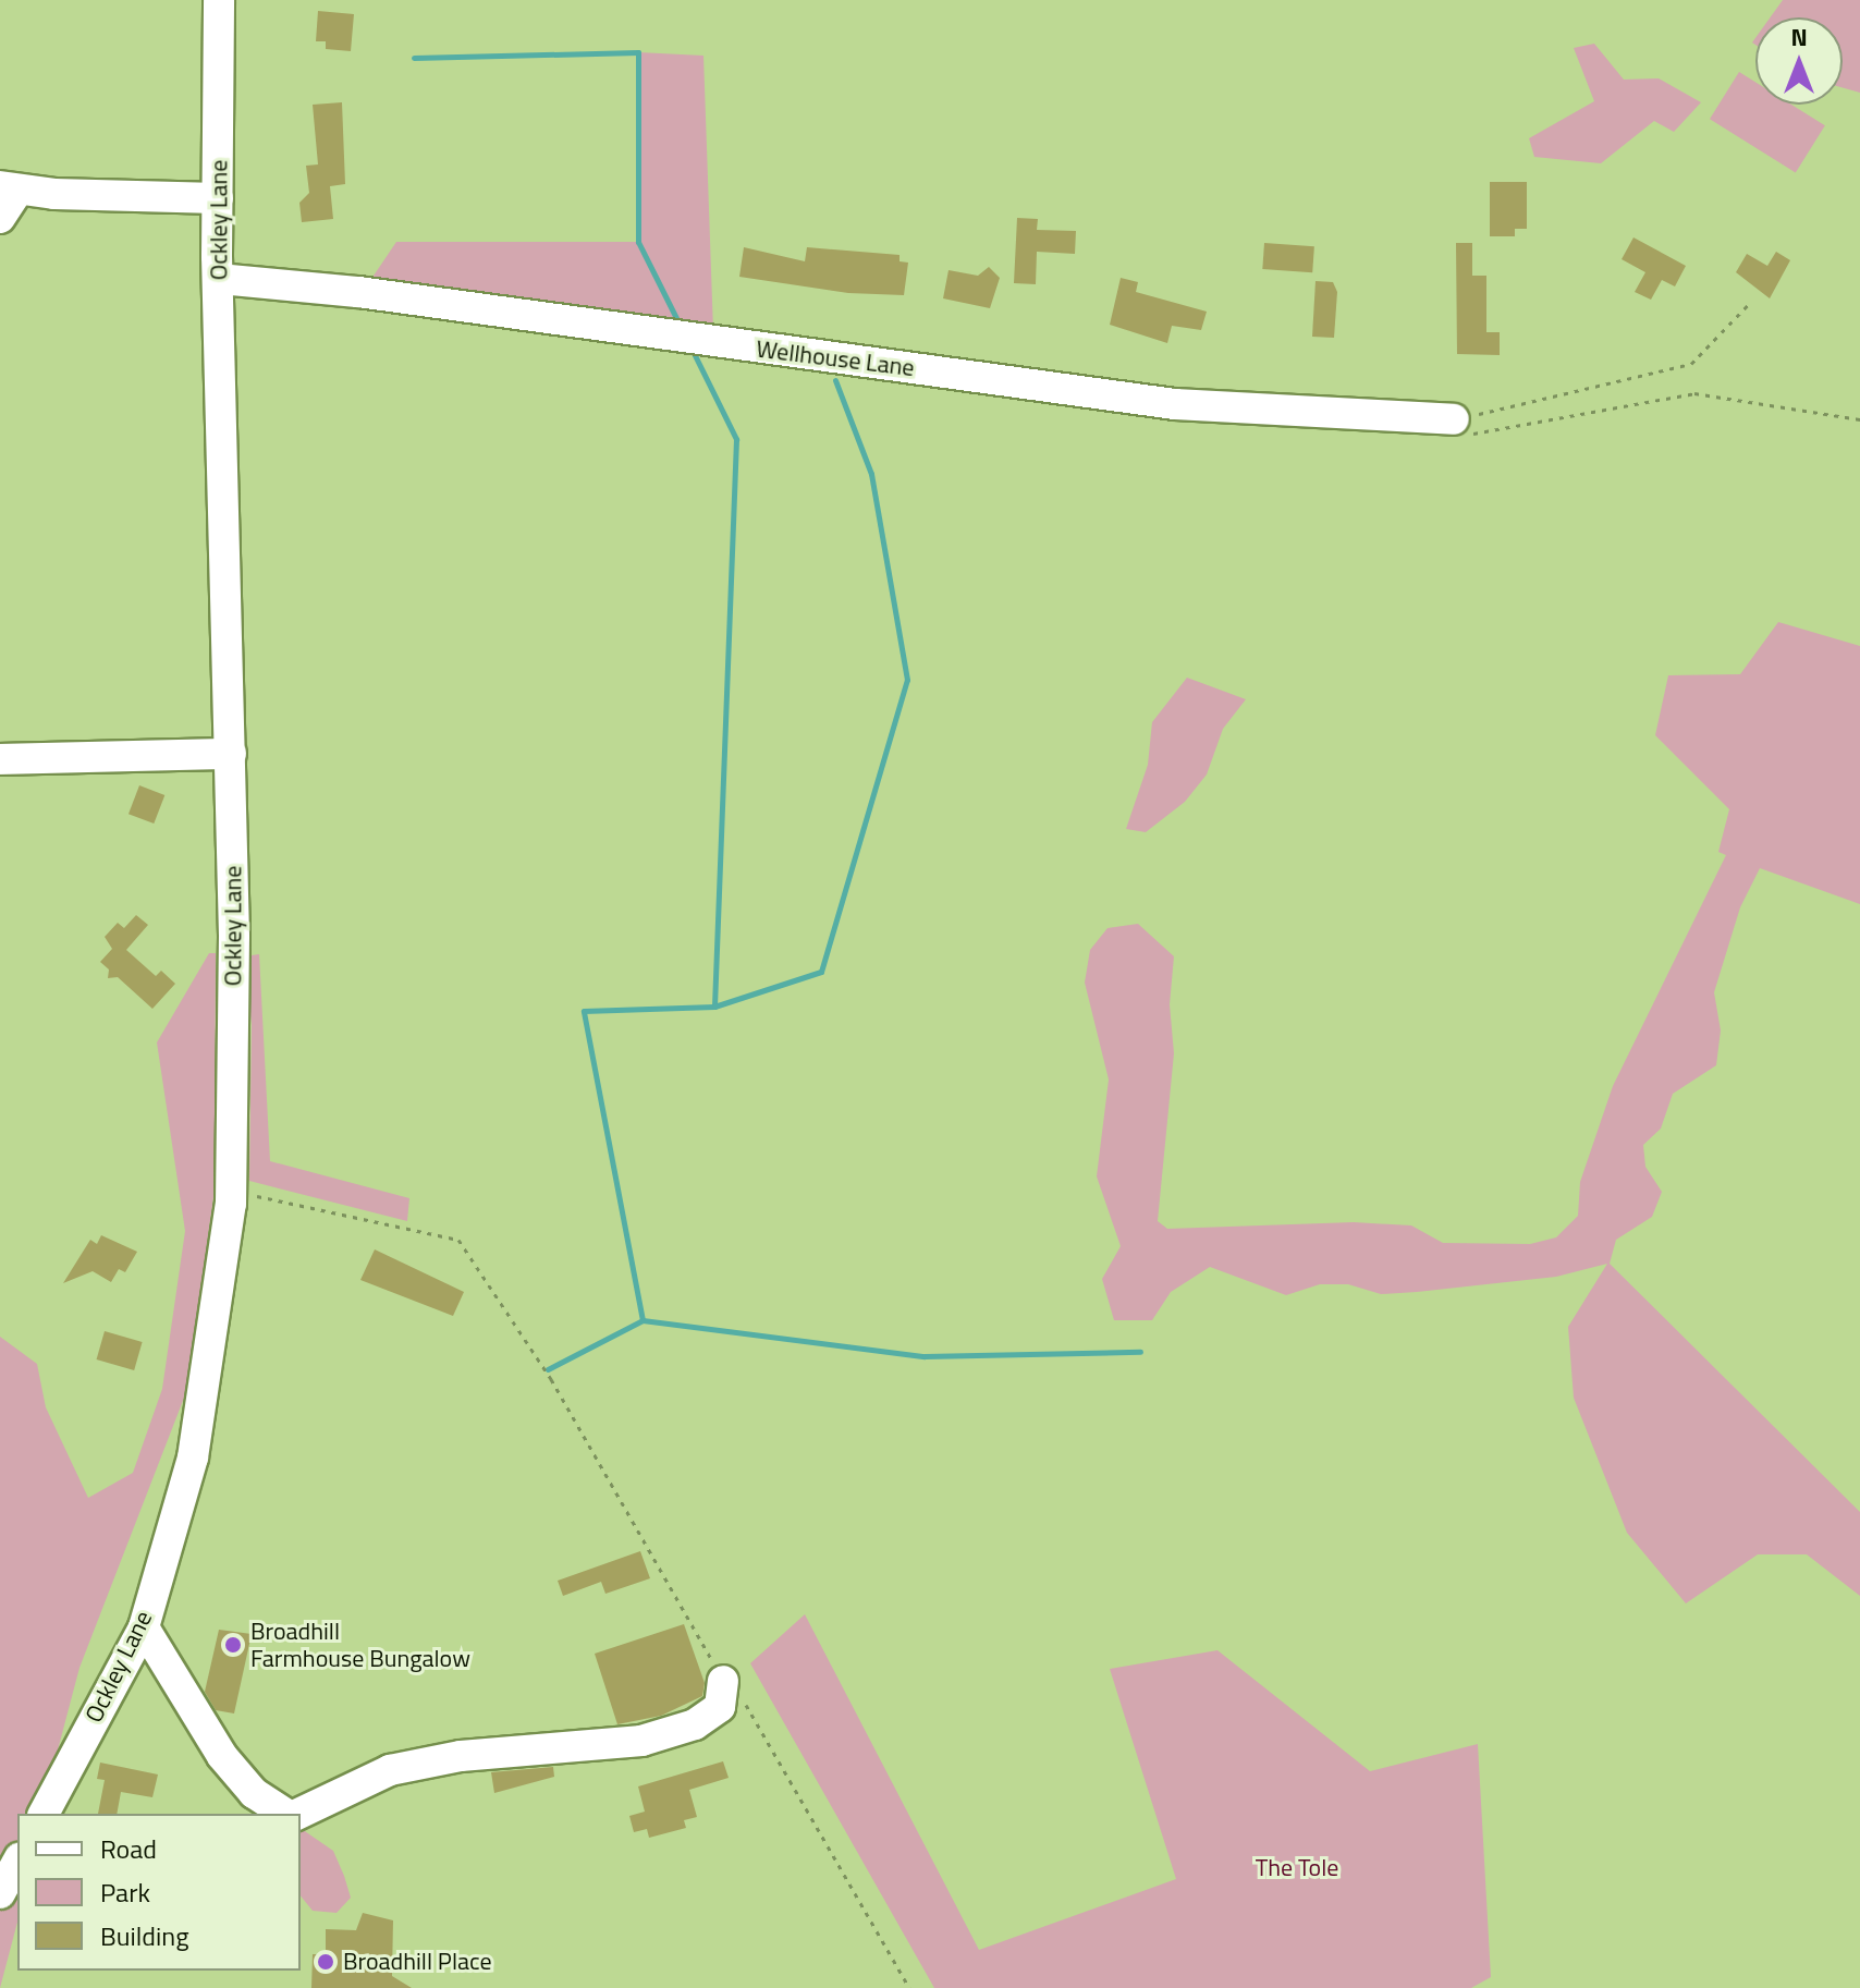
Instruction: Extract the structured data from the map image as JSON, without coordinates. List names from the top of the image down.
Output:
{
  "streets": {
    "street": ["Ockley Lane", "Wellhouse Lane"]
  },
  "crossings": [
    ["Ockley Lane", "Wellhouse Lane"]
  ],
  "parks": ["The Tole"],
  "places": ["Broadhill Farmhouse Bungalow", "Broadhill Place"],
  "legend": ["Road", "Park", "Building"],
  "north": "top"
}
